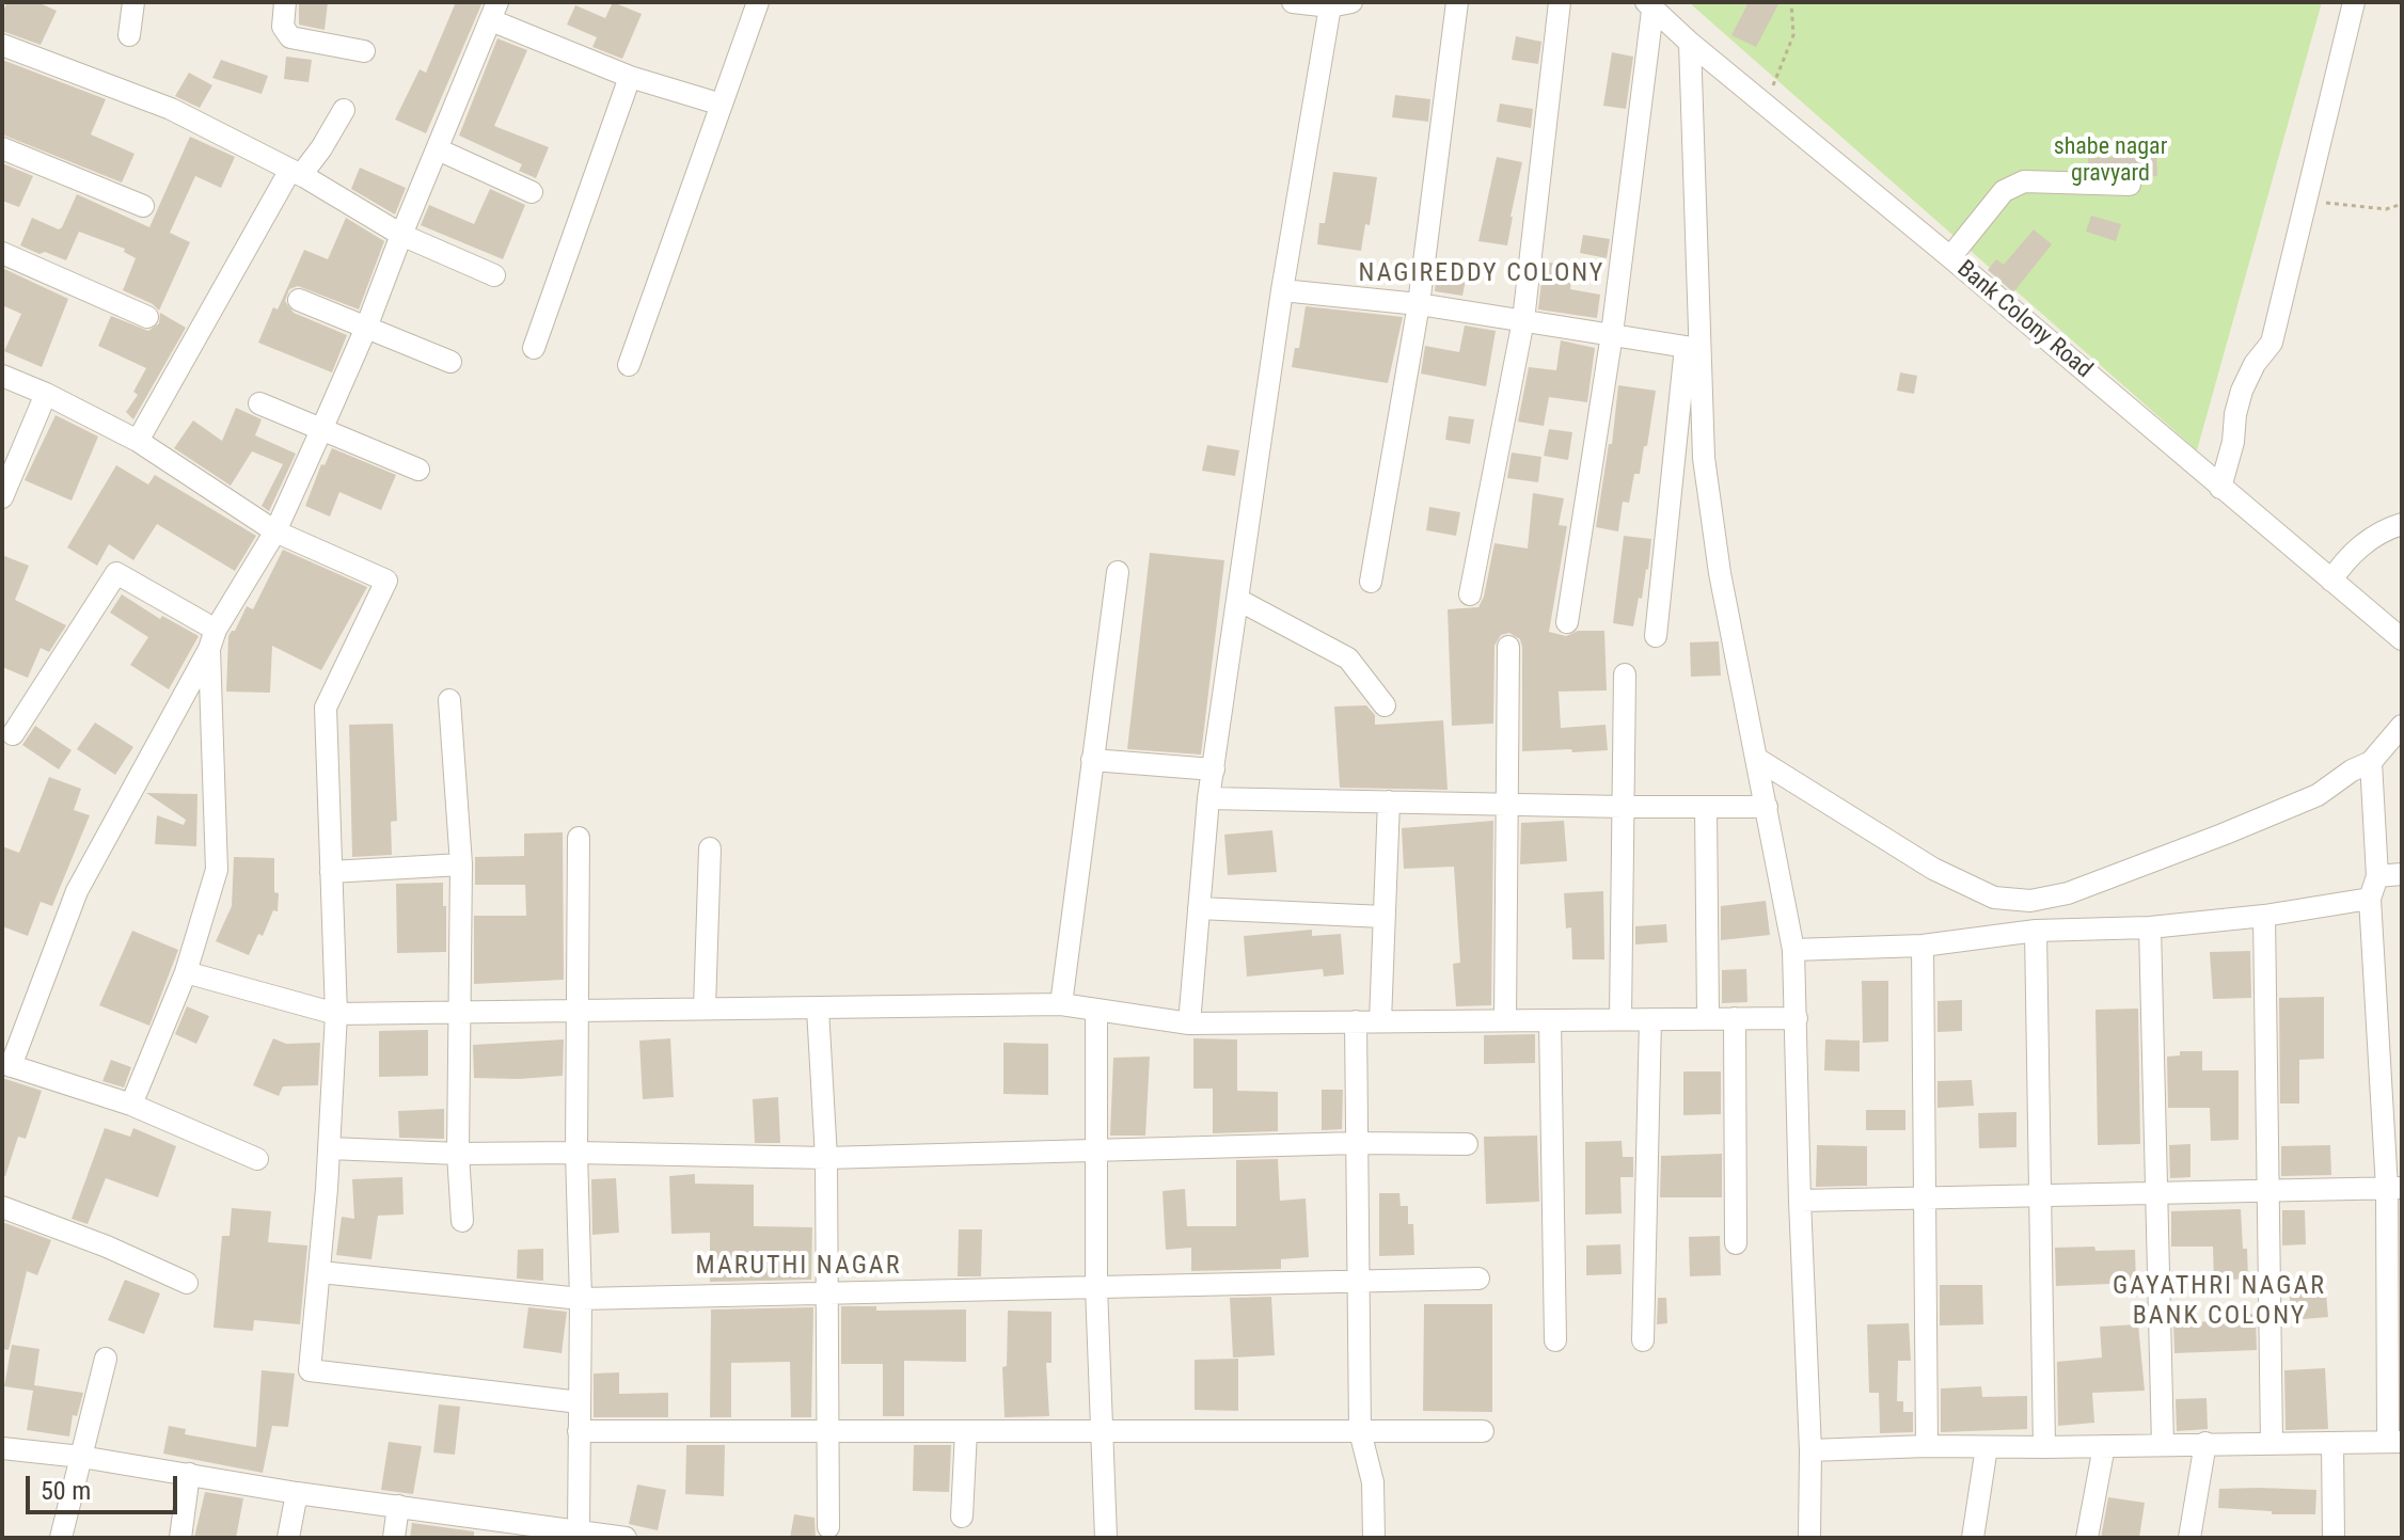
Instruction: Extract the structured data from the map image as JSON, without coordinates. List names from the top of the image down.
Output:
{
  "streets": {
    "street": ["Bank Colony Road"]
  },
  "districts": ["NAGIREDDY COLONY", "MARUTHI NAGAR", "GAYATHRI NAGAR BANK COLONY"],
  "parks": ["shabe nagar gravyard"],
  "scale_bar": "50 m"
}
